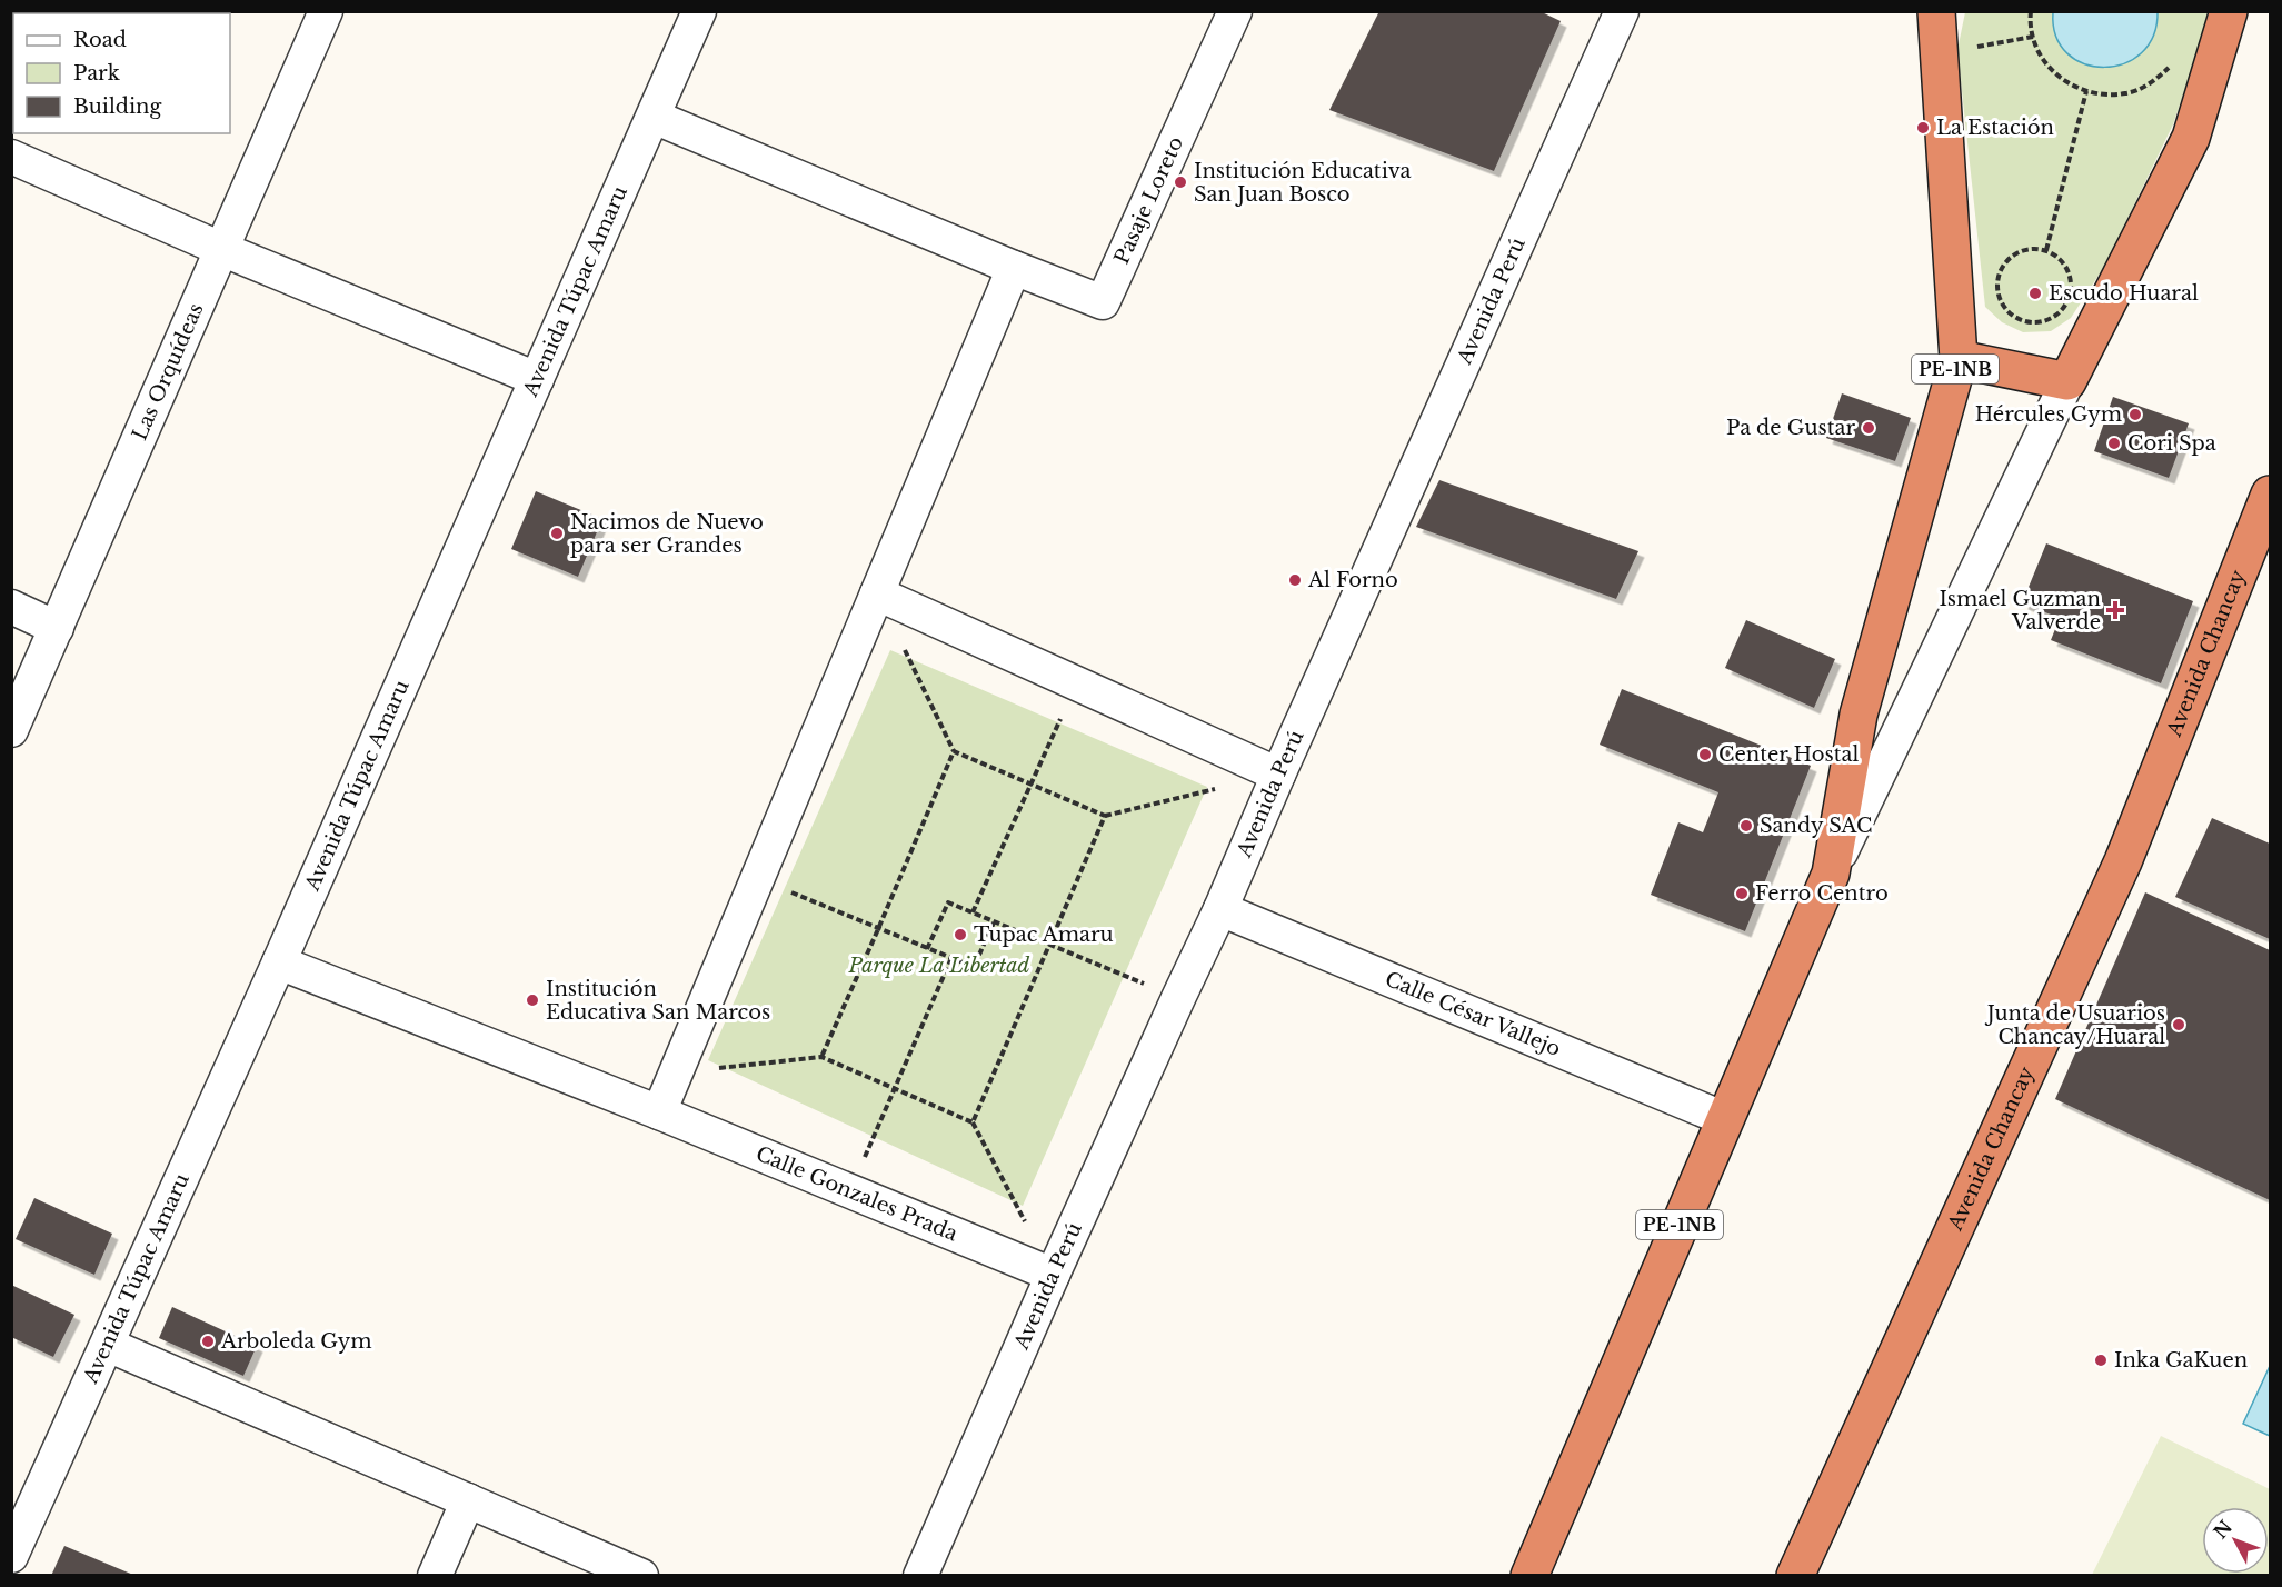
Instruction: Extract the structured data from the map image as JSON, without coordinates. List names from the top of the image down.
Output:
{
  "streets": {
    "highway": ["PE-1NB", "Avenida Chancay"],
    "street": [
      "Pasaje Loreto",
      "Avenida Túpac Amaru",
      "Avenida Perú",
      "Las Orquídeas",
      "Calle César Vallejo",
      "Calle Gonzales Prada"
    ]
  },
  "crossings": [
    ["Avenida Túpac Amaru", "Calle Gonzales Prada"],
    ["Avenida Perú", "Calle César Vallejo"],
    ["Avenida Perú", "Calle Gonzales Prada"],
    ["PE-1NB", "Calle César Vallejo"]
  ],
  "parks": ["Parque La Libertad"],
  "places": {
    "other": [
      "La Estación",
      "Institución Educativa San Juan Bosco",
      "Escudo Huaral",
      "Hércules Gym",
      "Pa de Gustar",
      "Cori Spa",
      "Nacimos de Nuevo para ser Grandes",
      "Al Forno",
      "Center Hostal",
      "Sandy SAC",
      "Ferro Centro",
      "Tupac Amaru",
      "Institución Educativa San Marcos",
      "Junta de Usuarios Chancay/Huaral",
      "Arboleda Gym",
      "Inka GaKuen"
    ],
    "health": ["Ismael Guzman Valverde"]
  },
  "legend": ["Road", "Park", "Building"],
  "north": "top left"
}
